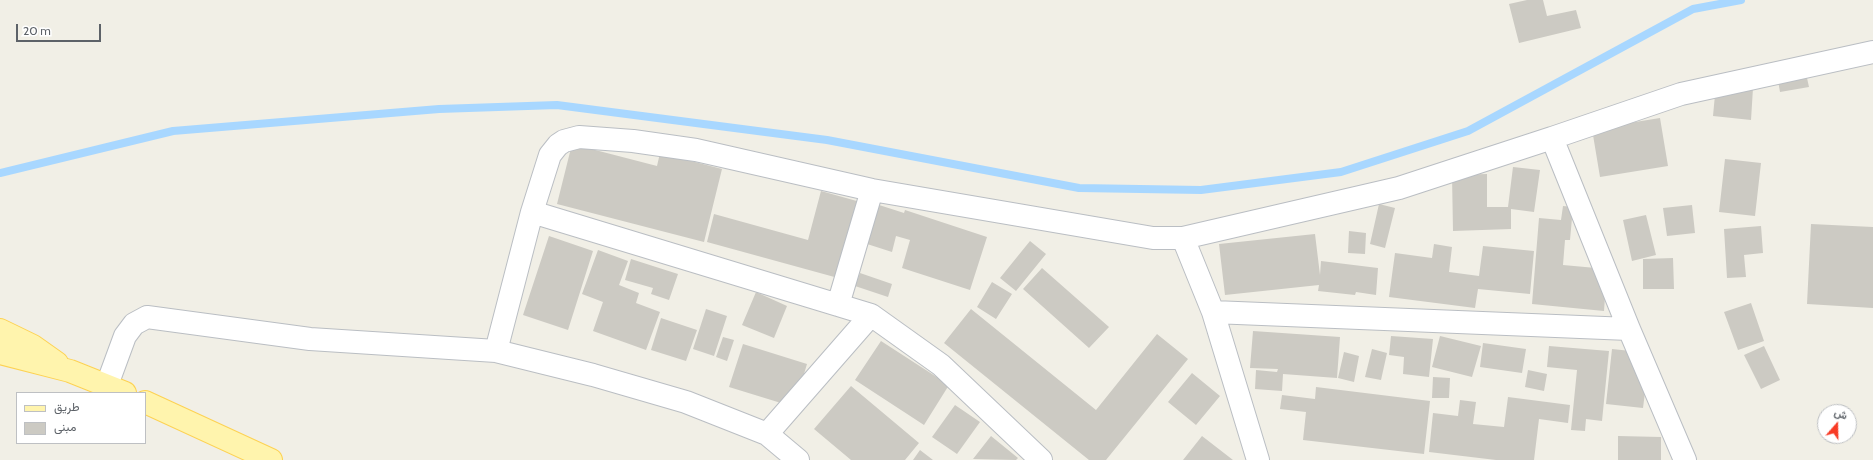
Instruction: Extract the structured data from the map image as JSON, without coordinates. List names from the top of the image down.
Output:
{
  "legend": ["طريق", "مبنى"],
  "scale_bar": "20 m",
  "north": "top"
}
